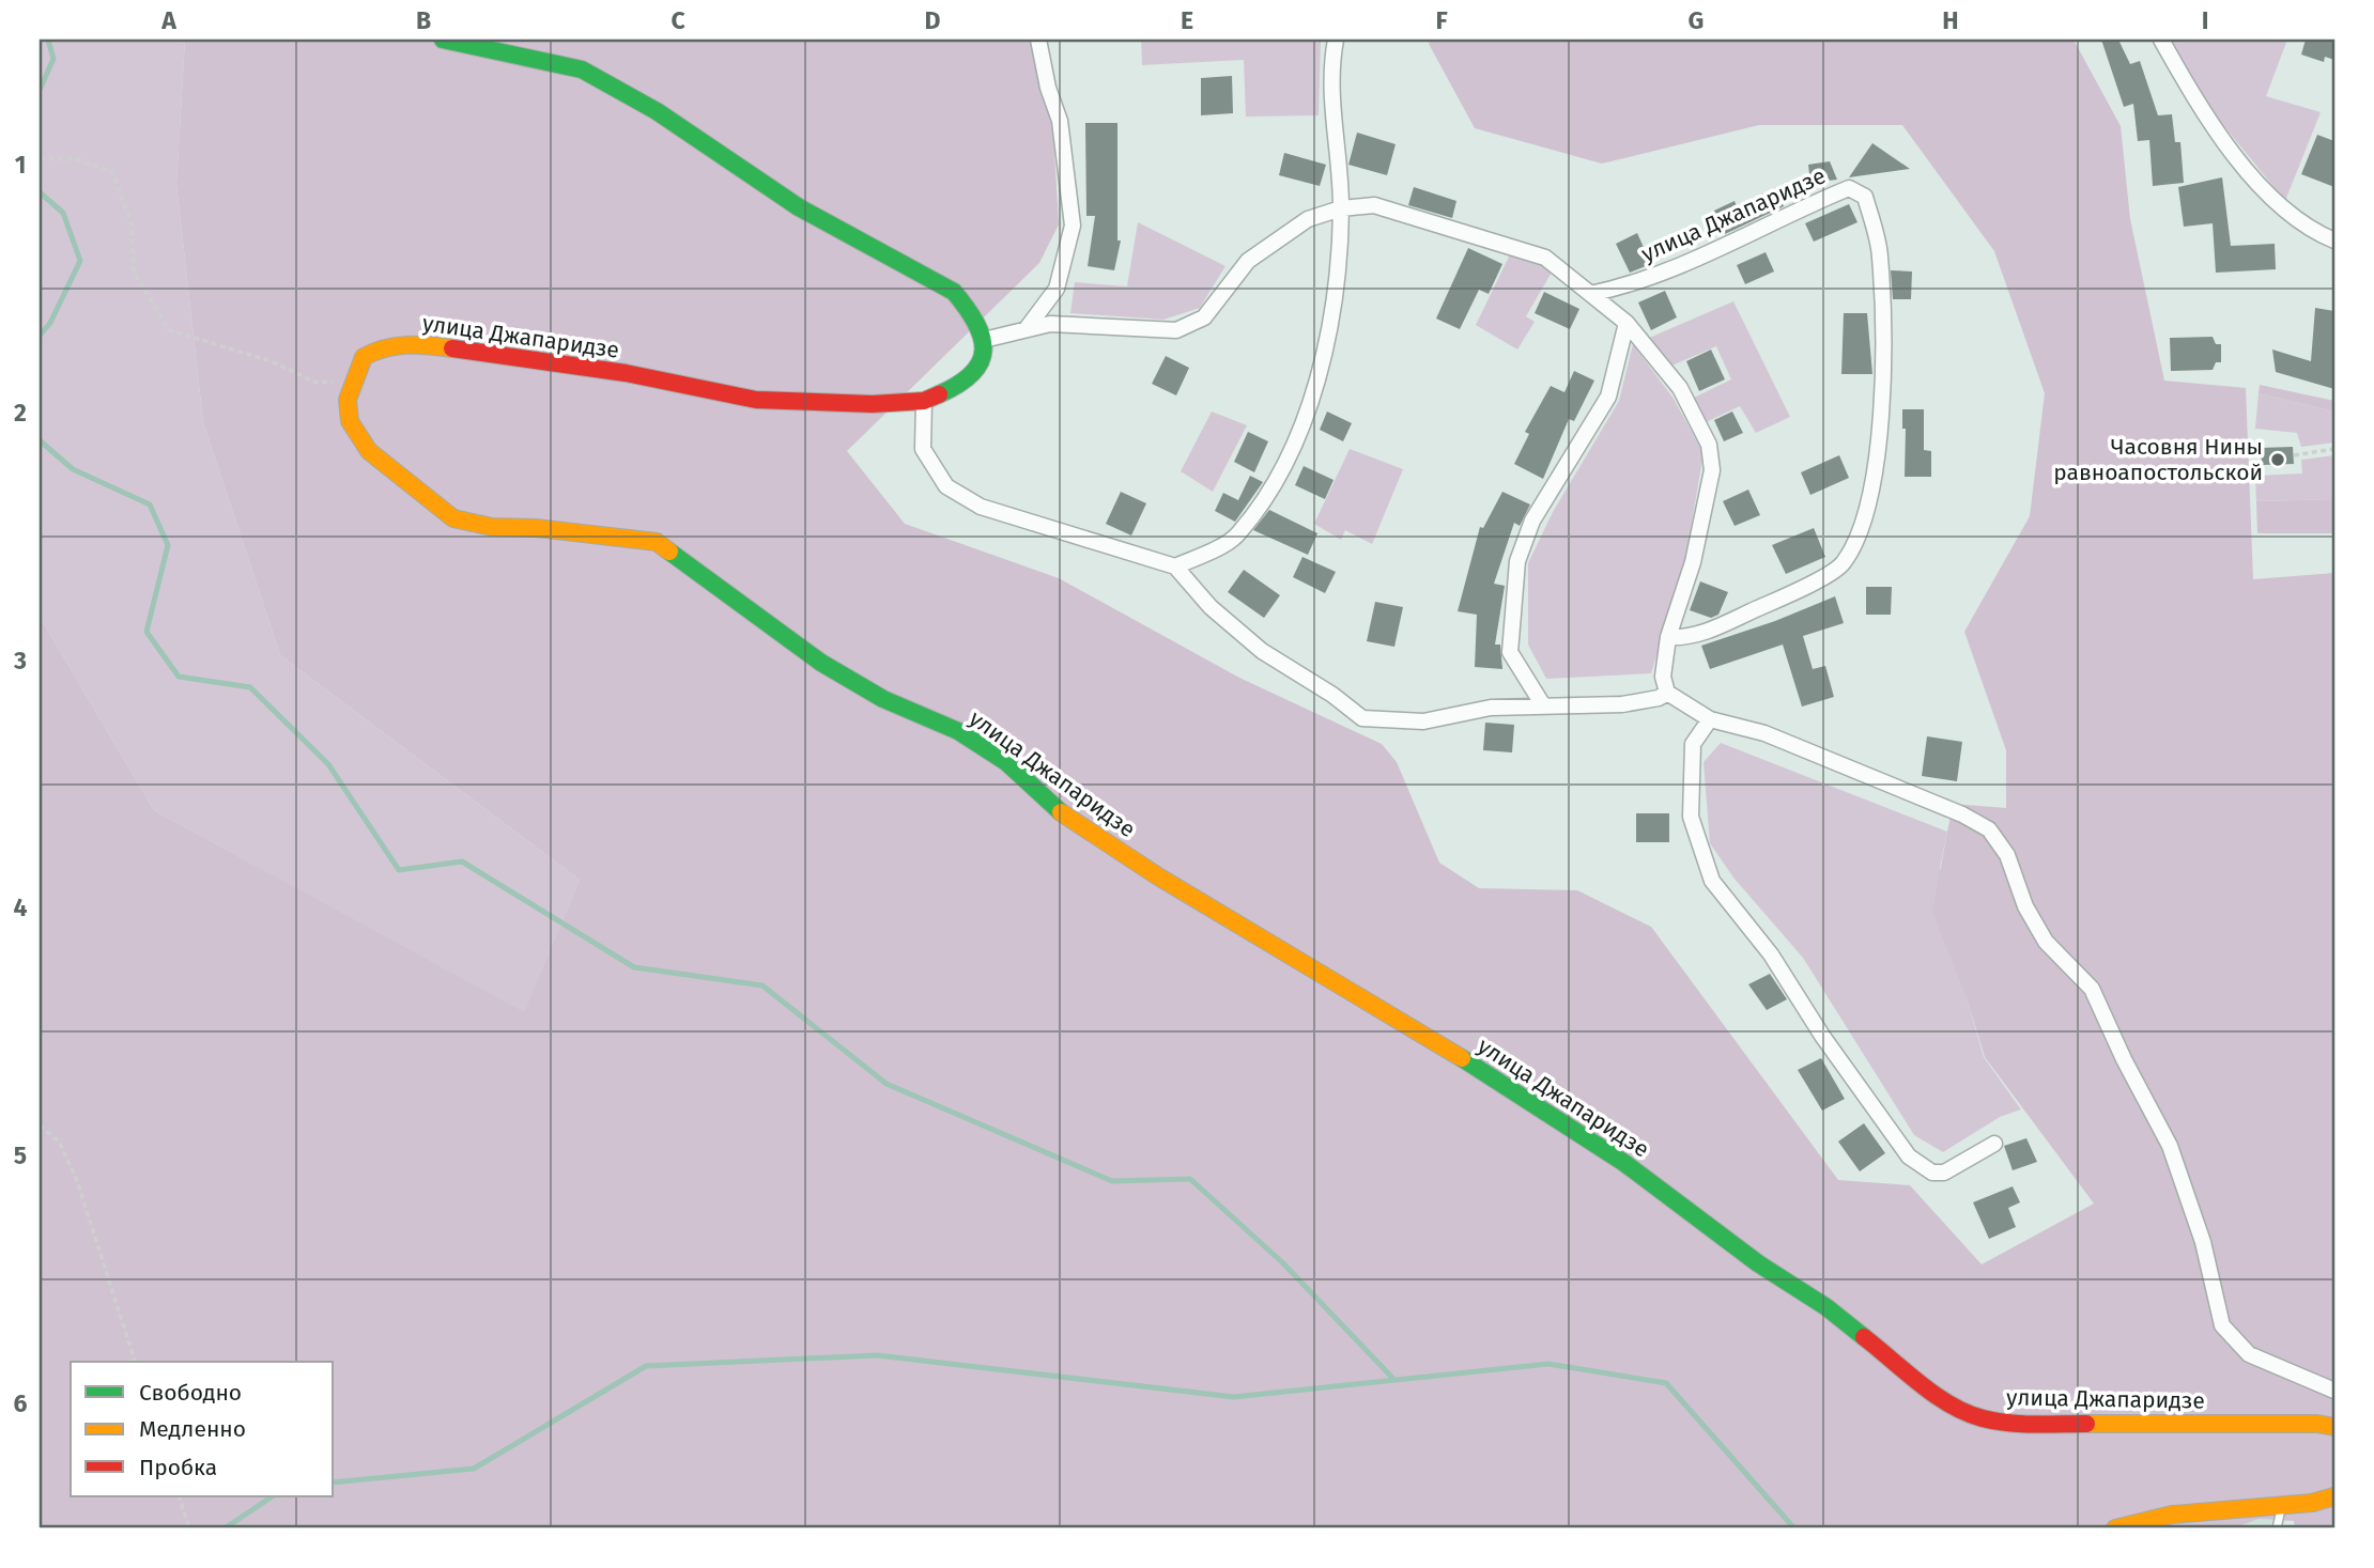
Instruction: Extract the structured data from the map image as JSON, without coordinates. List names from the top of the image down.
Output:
{
  "streets": {
    "street": ["улица Джапаридзе"]
  },
  "places": ["Часовня Нины равноапостольской"],
  "legend": ["Свободно", "Медленно", "Пробка"],
  "grid": {
    "columns": [
      "A",
      "B",
      "C",
      "D",
      "E",
      "F",
      "G",
      "H",
      "I"
    ],
    "rows": [
      "1",
      "2",
      "3",
      "4",
      "5",
      "6"
    ]
  }
}
